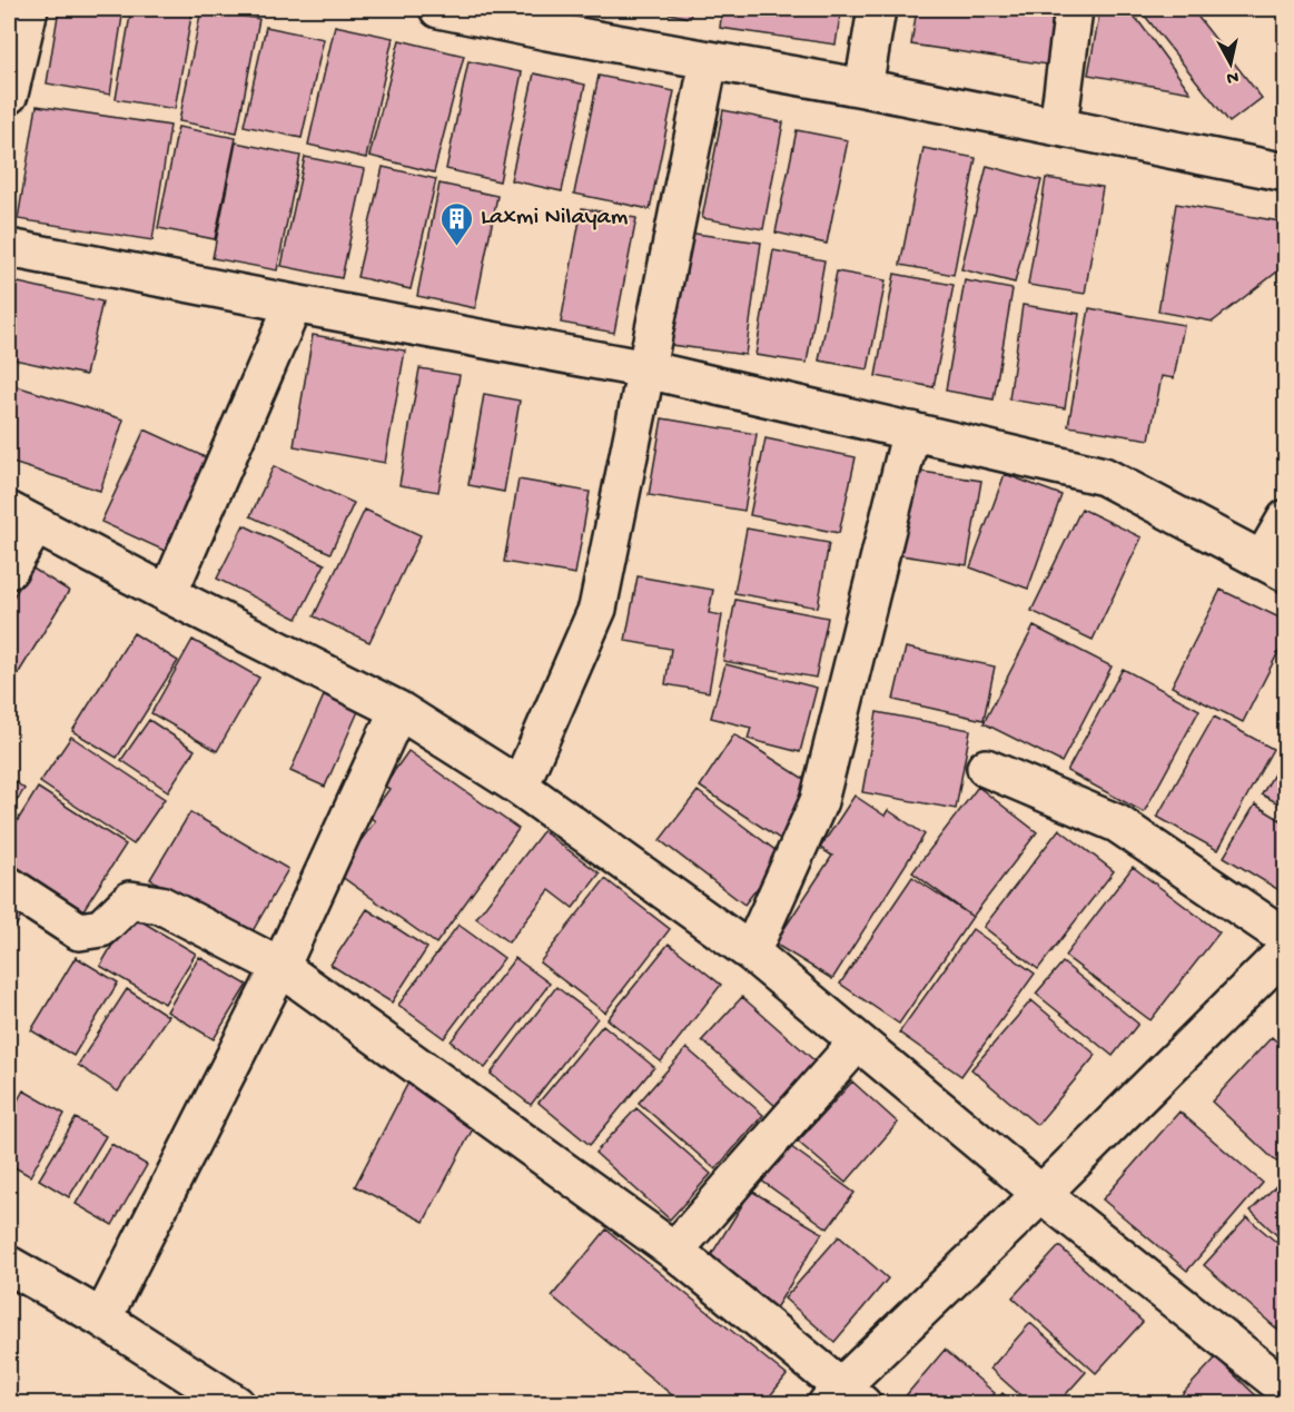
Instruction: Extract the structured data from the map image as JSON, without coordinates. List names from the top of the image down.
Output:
{
  "places": {
    "building": ["Laxmi Nilayam"]
  },
  "north": "bottom"
}
